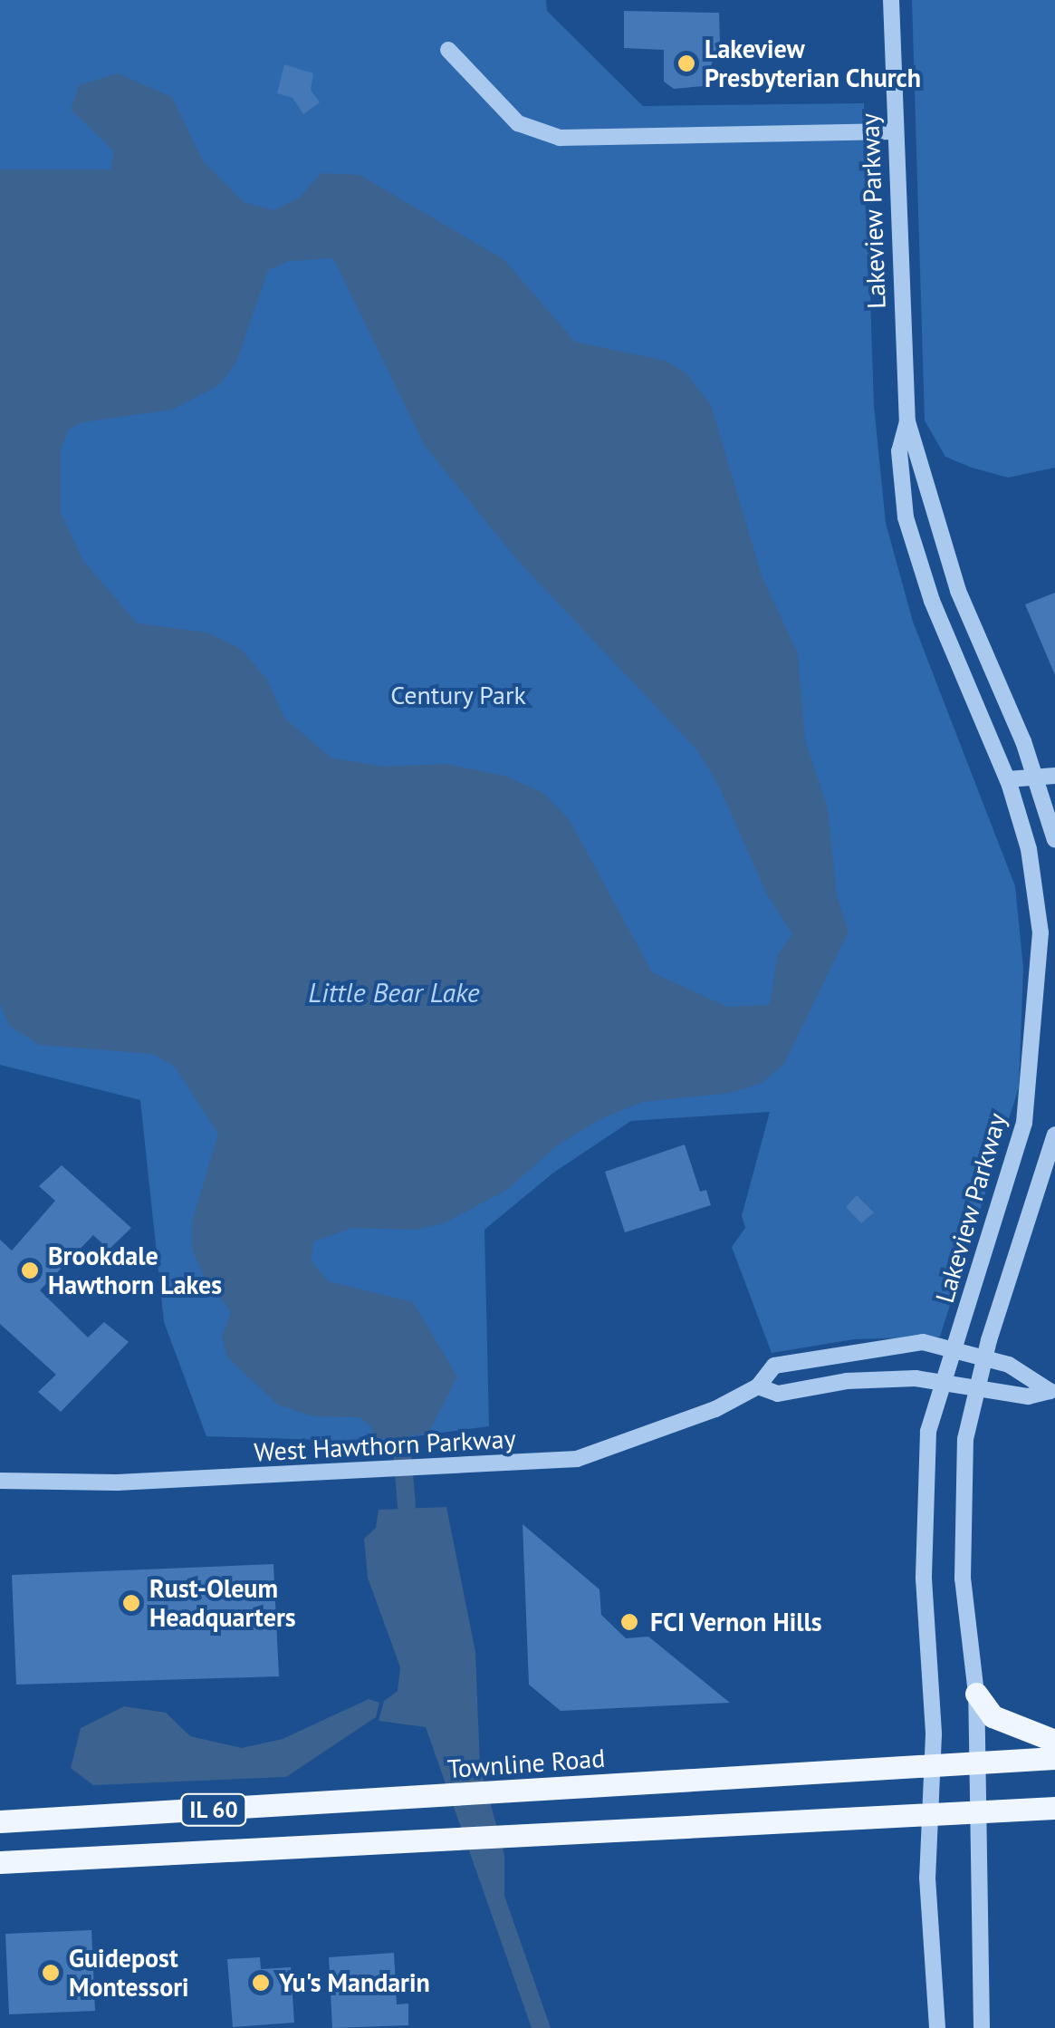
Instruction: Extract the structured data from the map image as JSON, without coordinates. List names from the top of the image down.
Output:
{
  "streets": {
    "main road": ["Townline Road", "IL 60"],
    "street": ["Lakeview Parkway", "West Hawthorn Parkway"]
  },
  "crossings": [
    ["Lakeview Parkway", "West Hawthorn Parkway"],
    ["Lakeview Parkway", "Townline Road"],
    ["Lakeview Parkway", "IL 60"]
  ],
  "water": ["Little Bear Lake"],
  "parks": ["Century Park"],
  "places": [
    "Lakeview Presbyterian Church",
    "Brookdale Hawthorn Lakes",
    "Rust-Oleum Headquarters",
    "FCI Vernon Hills",
    "Guidepost Montessori",
    "Yu's Mandarin"
  ]
}
